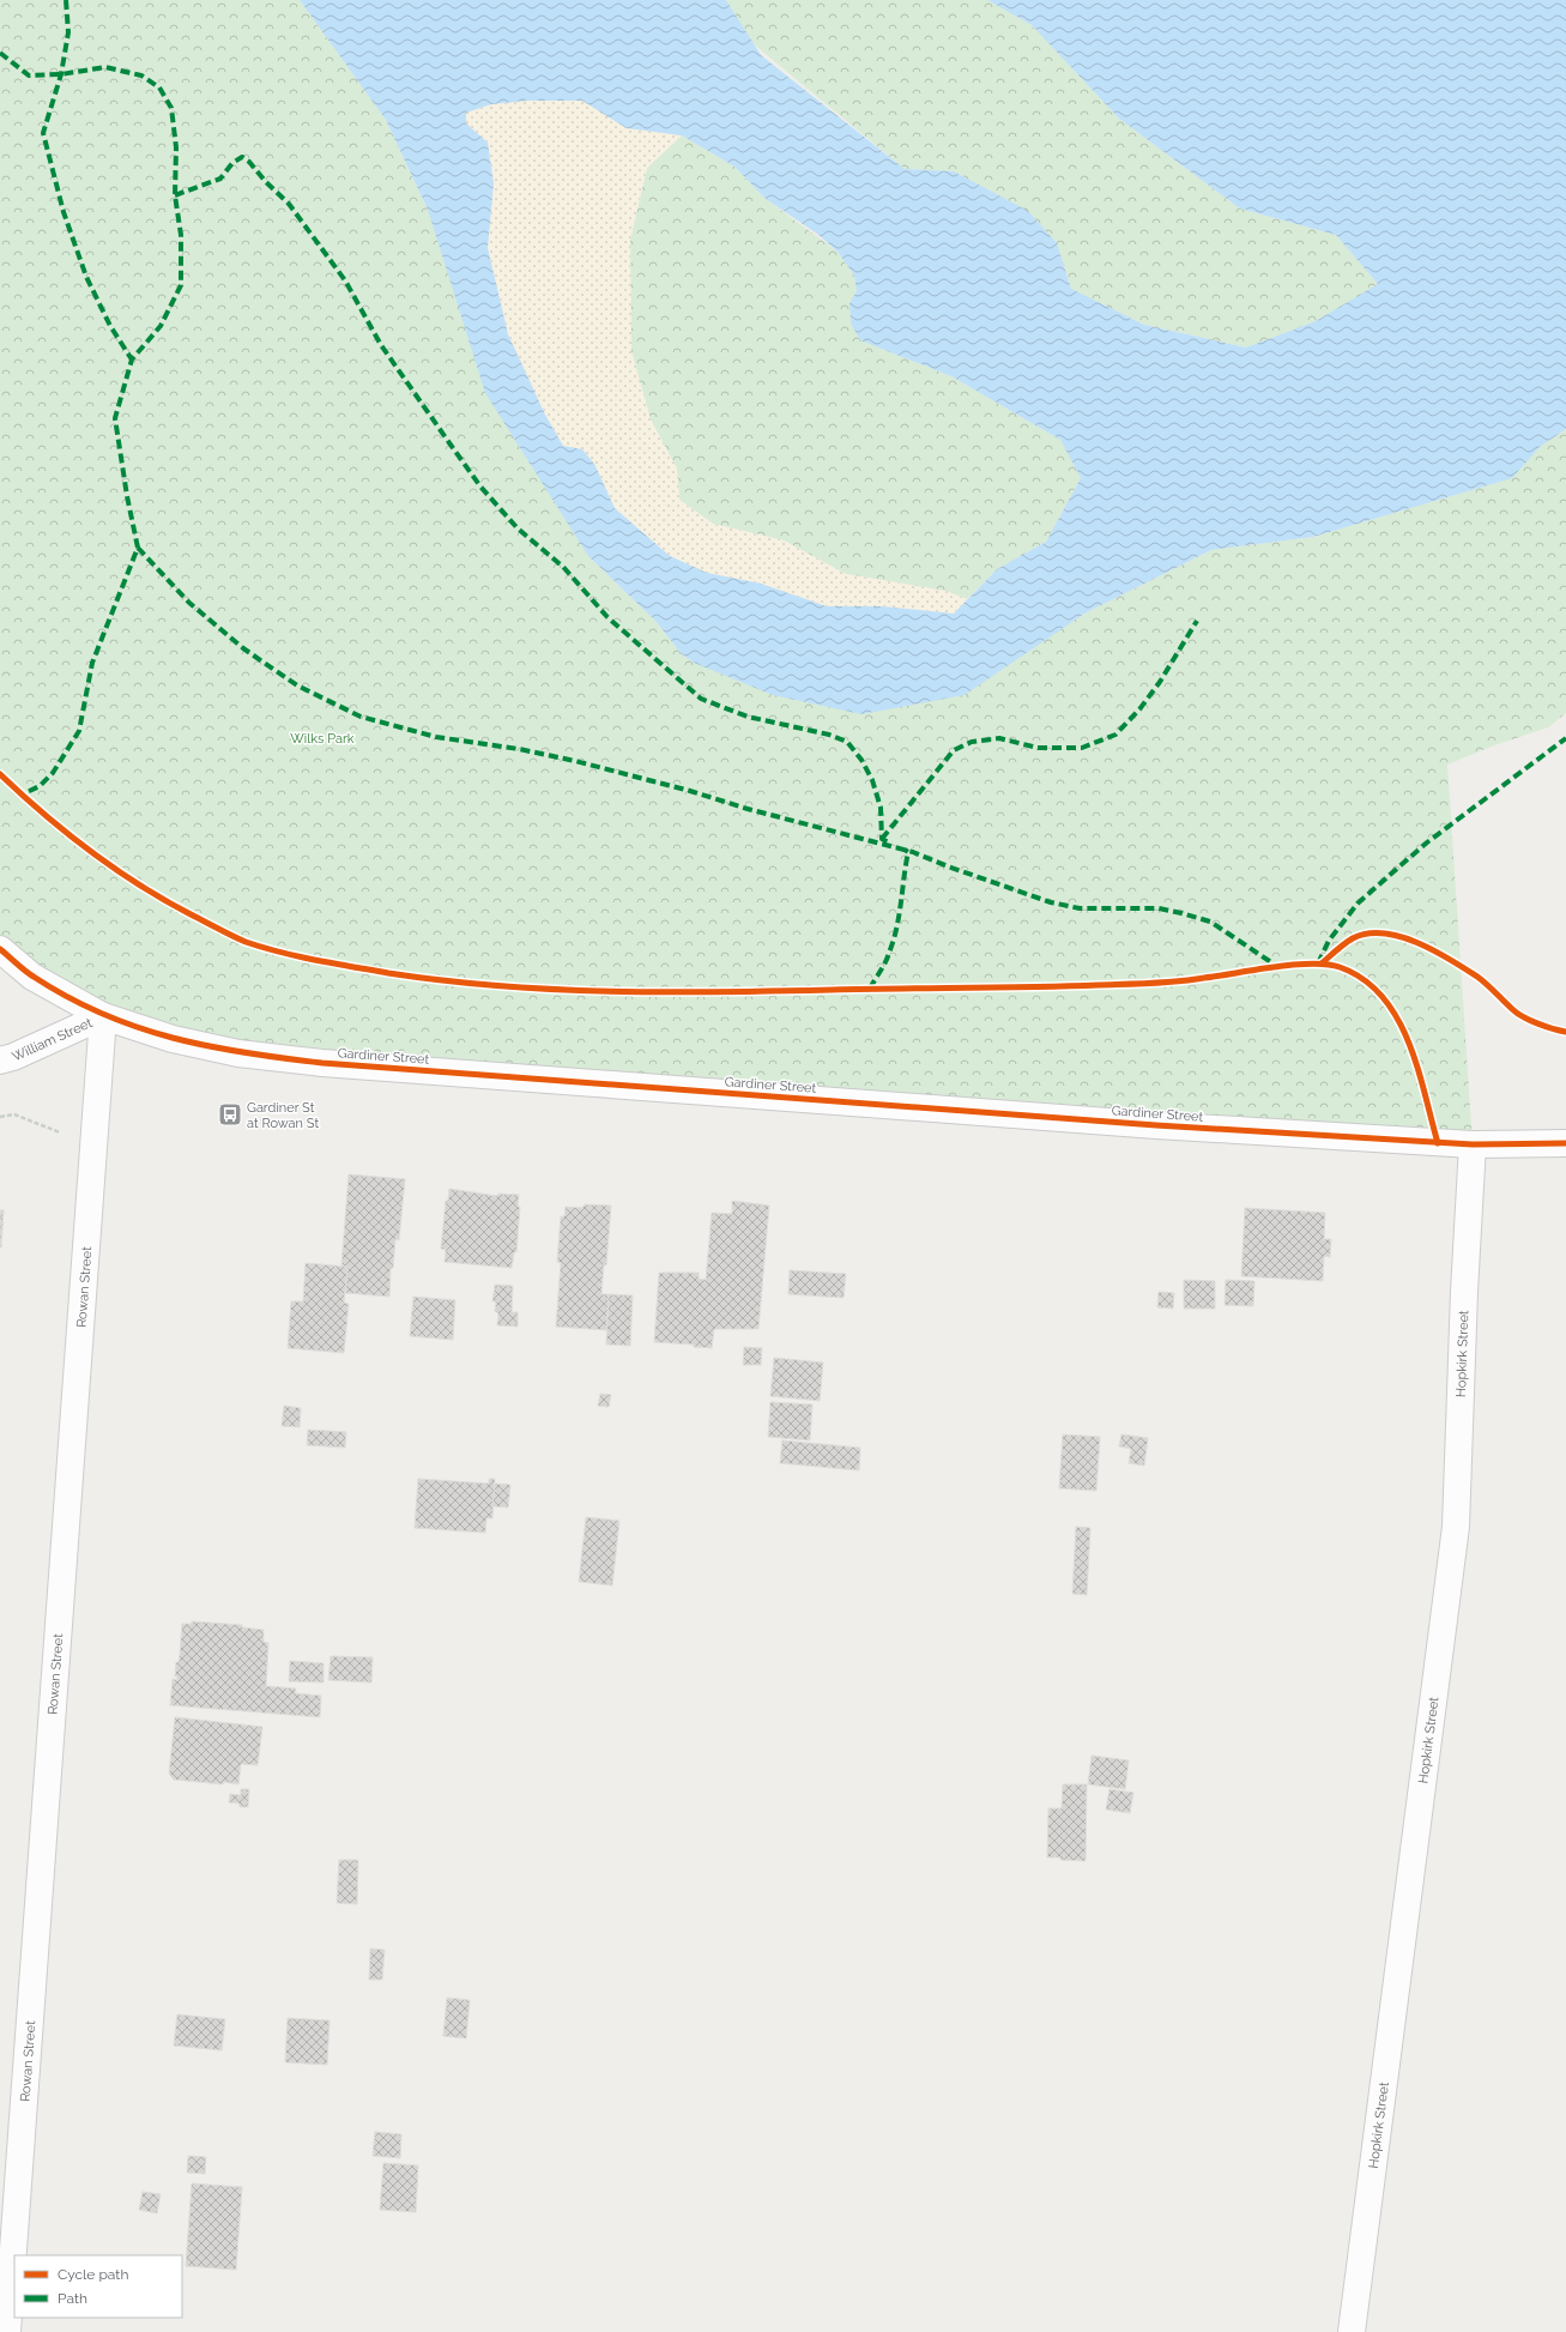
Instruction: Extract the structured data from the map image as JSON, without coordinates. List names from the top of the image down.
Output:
{
  "streets": {
    "street": [
      "William Street",
      "Gardiner Street",
      "Rowan Street",
      "Hopkirk Street"
    ]
  },
  "crossings": [
    ["William Street", "Gardiner Street"],
    ["William Street", "Rowan Street"],
    ["Gardiner Street", "Rowan Street"],
    ["Gardiner Street", "Hopkirk Street"]
  ],
  "parks": ["Wilks Park"],
  "places": {
    "bus stop": ["Gardiner St at Rowan St"]
  },
  "legend": ["Cycle path", "Path"]
}
